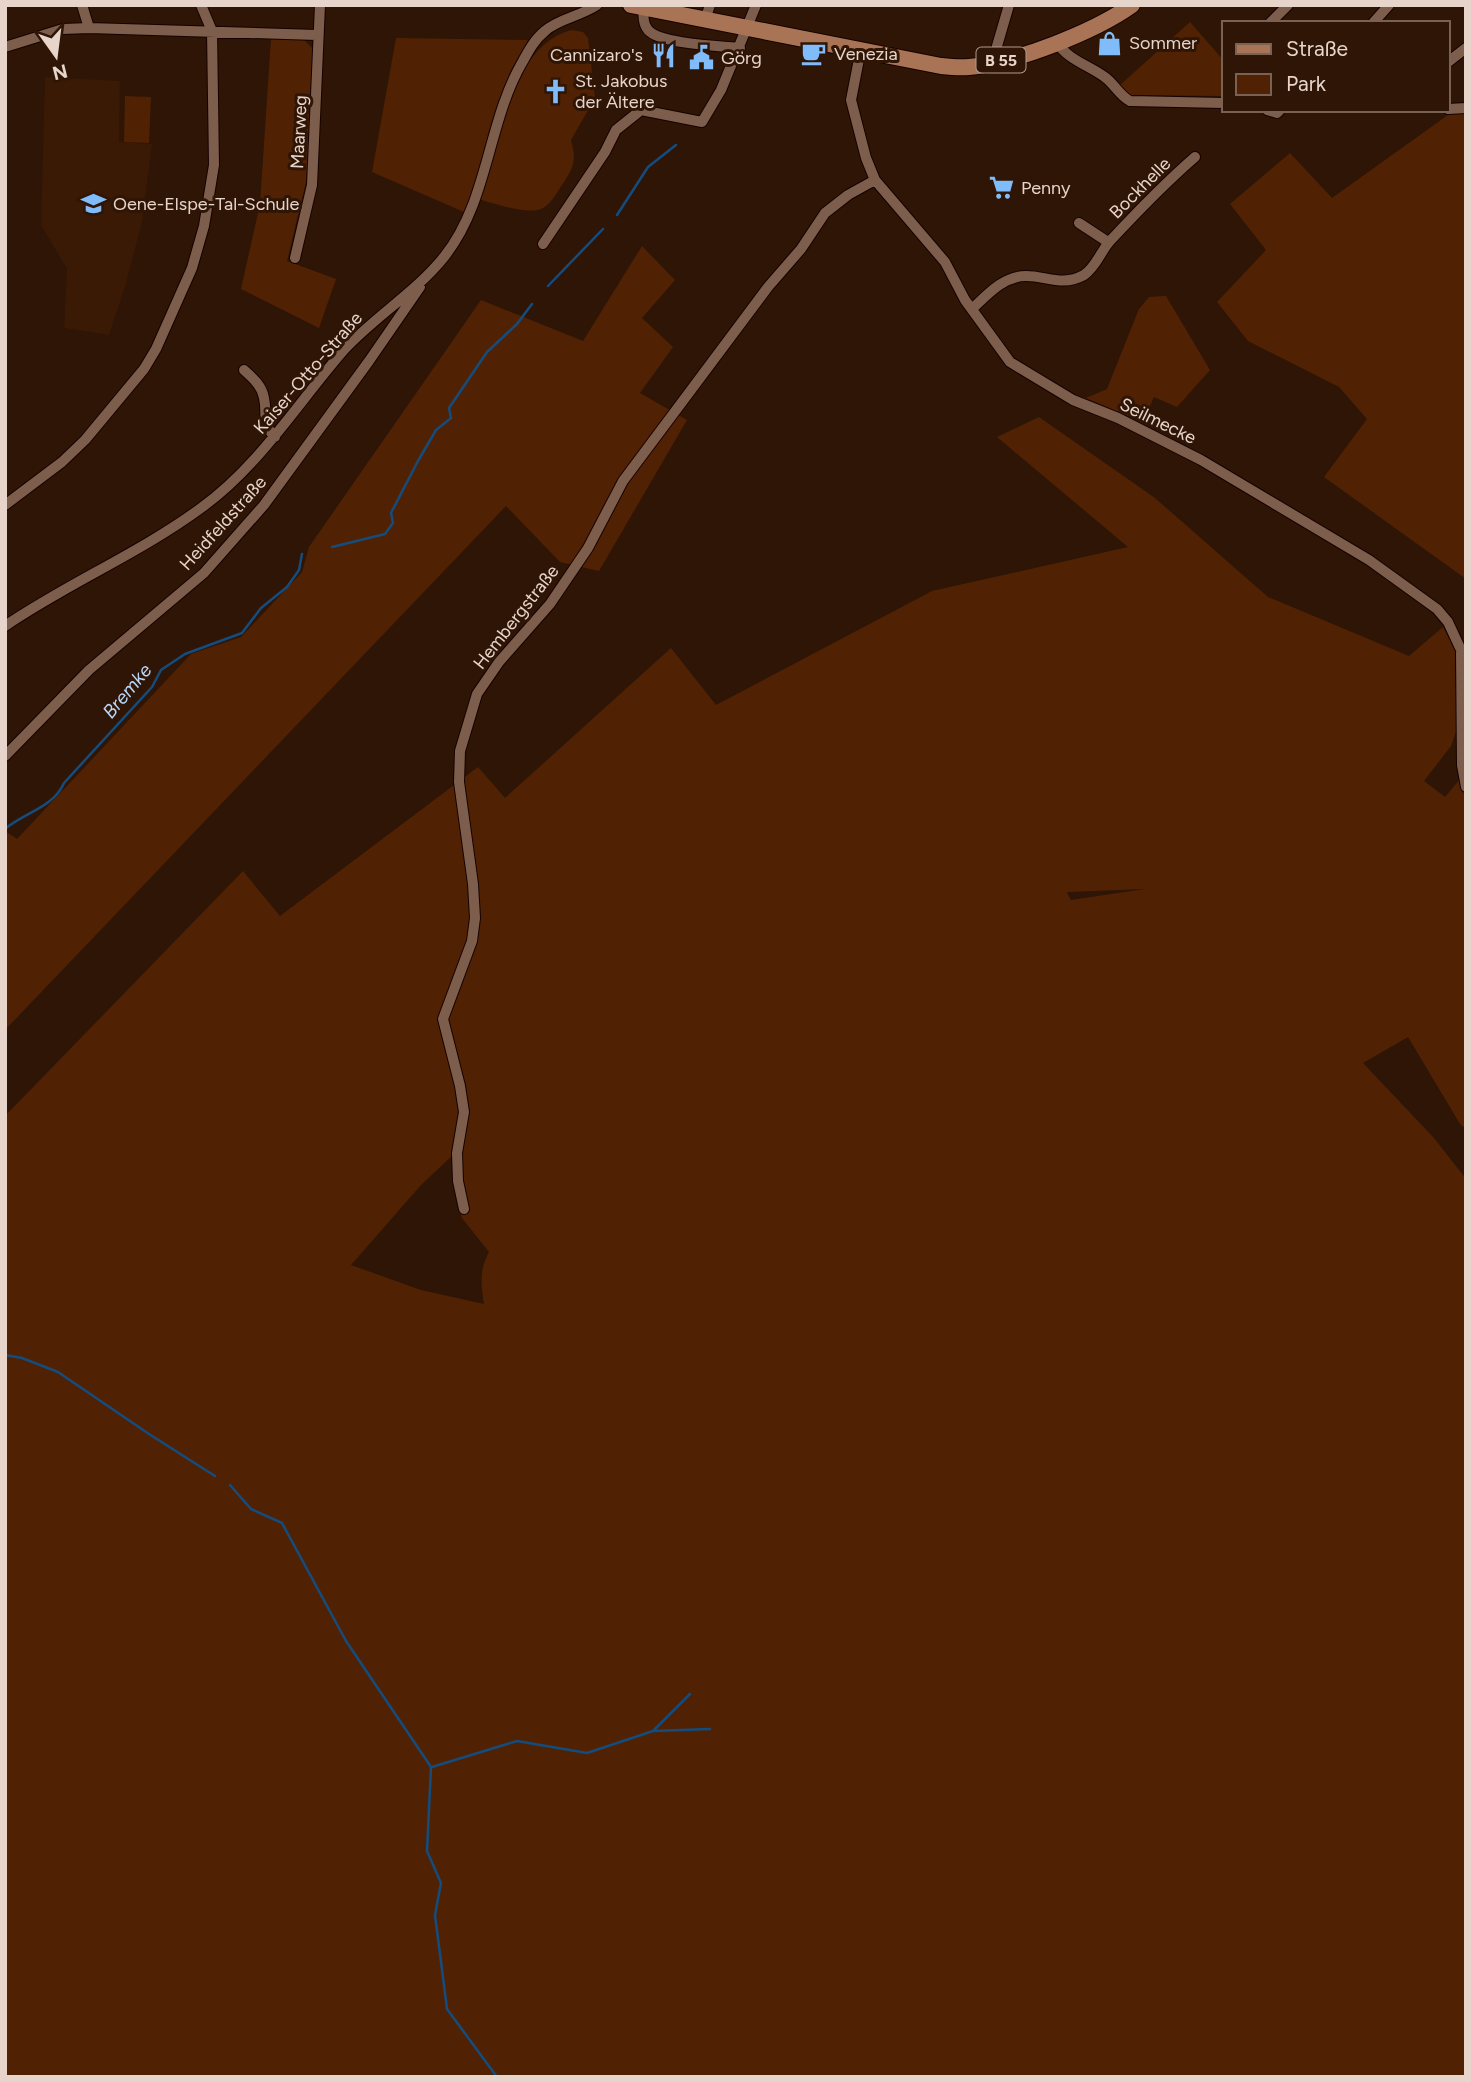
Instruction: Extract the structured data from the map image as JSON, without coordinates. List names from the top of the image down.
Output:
{
  "streets": {
    "main road": ["B 55"],
    "street": [
      "Maarweg",
      "Bockhelle",
      "Kaiser-Otto-Straße",
      "Seilmecke",
      "Heidfeldstraße",
      "Hembergstraße"
    ]
  },
  "crossings": [
    ["B 55", "Seilmecke"],
    ["Bockhelle", "Seilmecke"],
    ["Kaiser-Otto-Straße", "Heidfeldstraße"],
    ["Seilmecke", "Hembergstraße"]
  ],
  "water": ["Bremke"],
  "places": {
    "shop": ["Sommer"],
    "cafe": ["Venezia"],
    "restaurant": ["Cannizaro's"],
    "public building": ["Görg"],
    "church": ["St. Jakobus der Ältere"],
    "supermarket": ["Penny"],
    "school or university": ["Oene-Elspe-Tal-Schule"]
  },
  "legend": ["Straße", "Park"],
  "north": "bottom"
}
